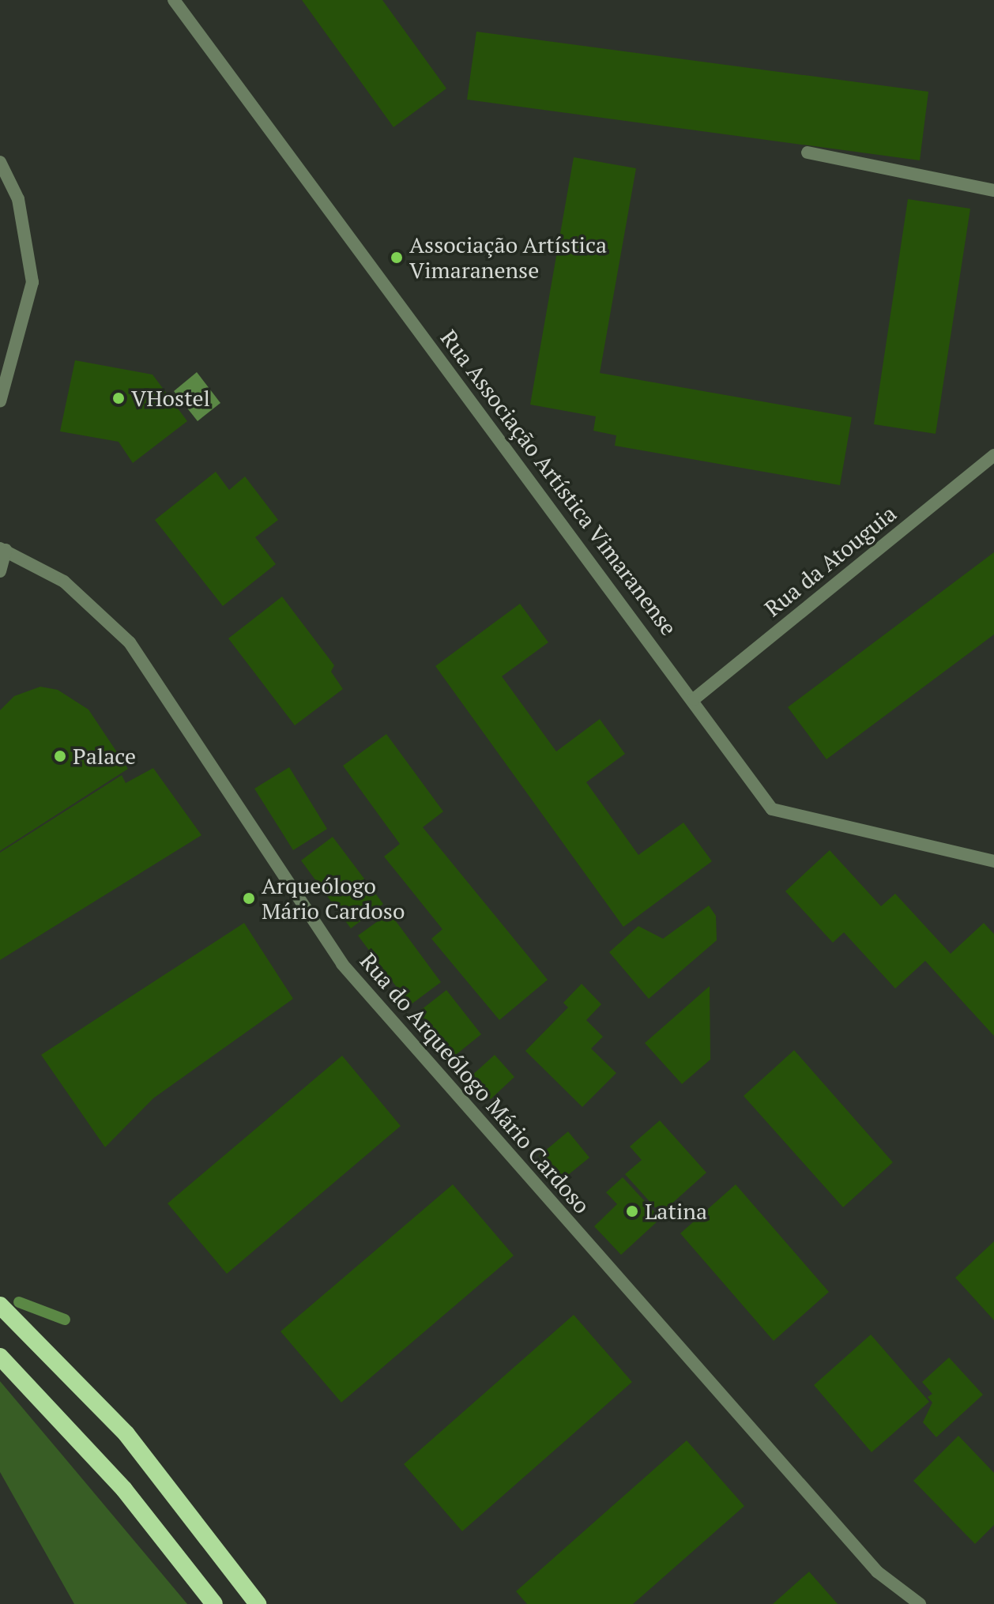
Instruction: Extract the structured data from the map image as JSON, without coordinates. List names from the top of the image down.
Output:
{
  "streets": {
    "street": ["Rua Associação Artística Vimaranense", "Rua da Atouguia", "Rua do Arqueólogo Mário Cardoso"]
  },
  "crossings": [
    ["Rua Associação Artística Vimaranense", "Rua da Atouguia"]
  ],
  "places": [
    "Associação Artística Vimaranense",
    "VHostel",
    "Palace",
    "Arqueólogo Mário Cardoso",
    "Latina"
  ]
}
